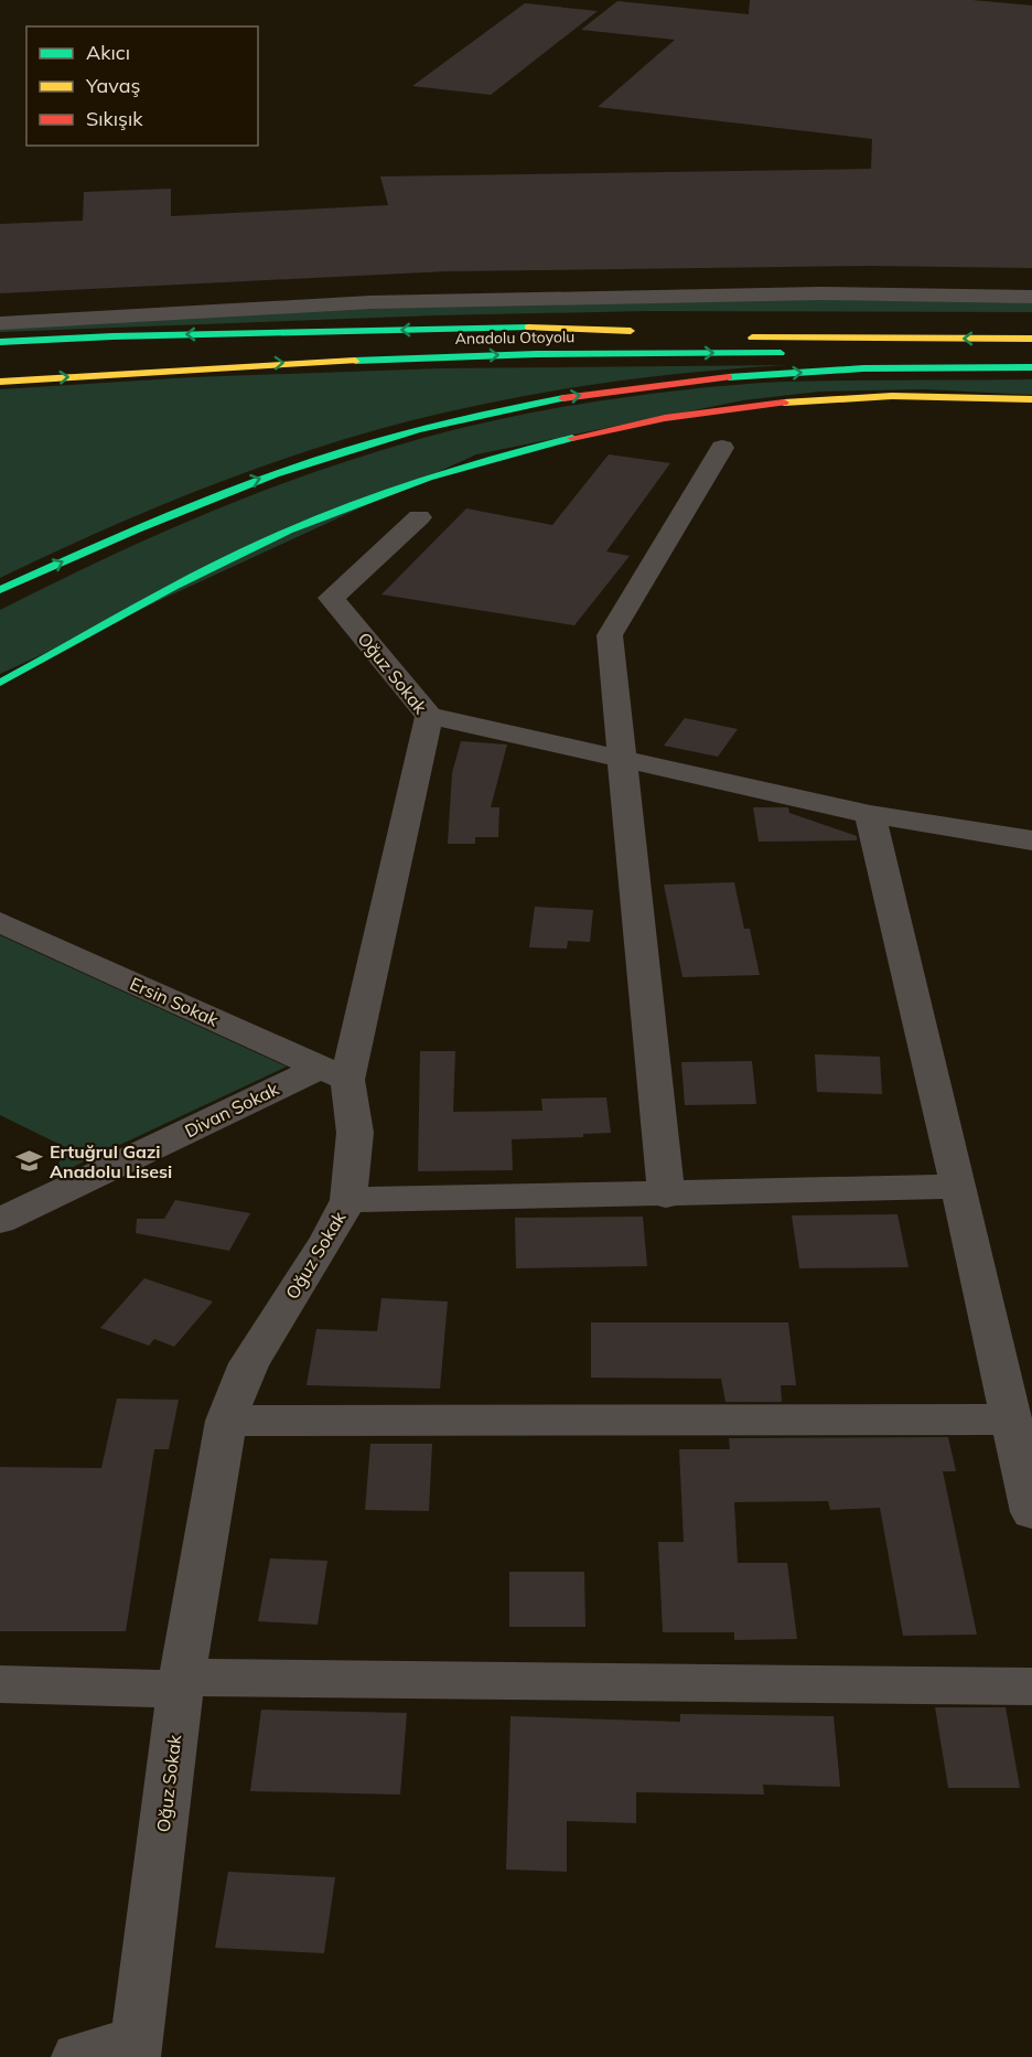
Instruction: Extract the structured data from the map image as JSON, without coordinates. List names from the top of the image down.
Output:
{
  "streets": {
    "main road": ["Anadolu Otoyolu"],
    "street": ["Oğuz Sokak", "Ersin Sokak", "Divan Sokak"]
  },
  "crossings": [
    ["Oğuz Sokak", "Ersin Sokak"],
    ["Oğuz Sokak", "Divan Sokak"],
    ["Ersin Sokak", "Divan Sokak"]
  ],
  "places": {
    "school or university": ["Ertuğrul Gazi Anadolu Lisesi"]
  },
  "legend": ["Akıcı", "Yavaş", "Sıkışık"]
}
